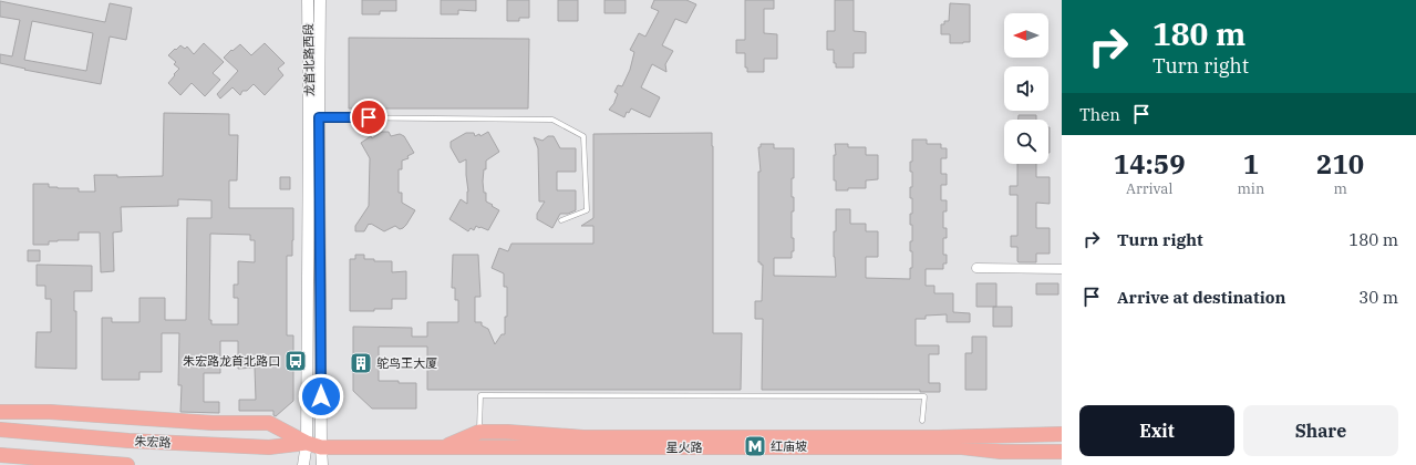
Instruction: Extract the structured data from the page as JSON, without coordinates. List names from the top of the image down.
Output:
{
  "streets": {
    "main road": ["朱宏路", "星火路"],
    "street": ["龙首北路西段"]
  },
  "crossings": [
    ["龙首北路西段", "朱宏路"],
    ["龙首北路西段", "星火路"],
    ["朱宏路", "星火路"]
  ],
  "places": {
    "bus stop": ["朱宏路龙首北路口"],
    "building": ["鸵鸟王大厦"],
    "metro station": ["红庙坡"]
  },
  "north": "left",
  "page": {
    "turn": ["180 m", "Turn right"],
    "then": "Then",
    "eta": [
      "14:59",
      "Arrival",
      "1",
      "min",
      "210",
      "m"
    ],
    "list": [
      {
        "name": "Turn right",
        "value": "180 m"
      },
      {
        "name": "Arrive at destination",
        "value": "30 m"
      }
    ],
    "buttons": ["Exit", "Share"]
  }
}
